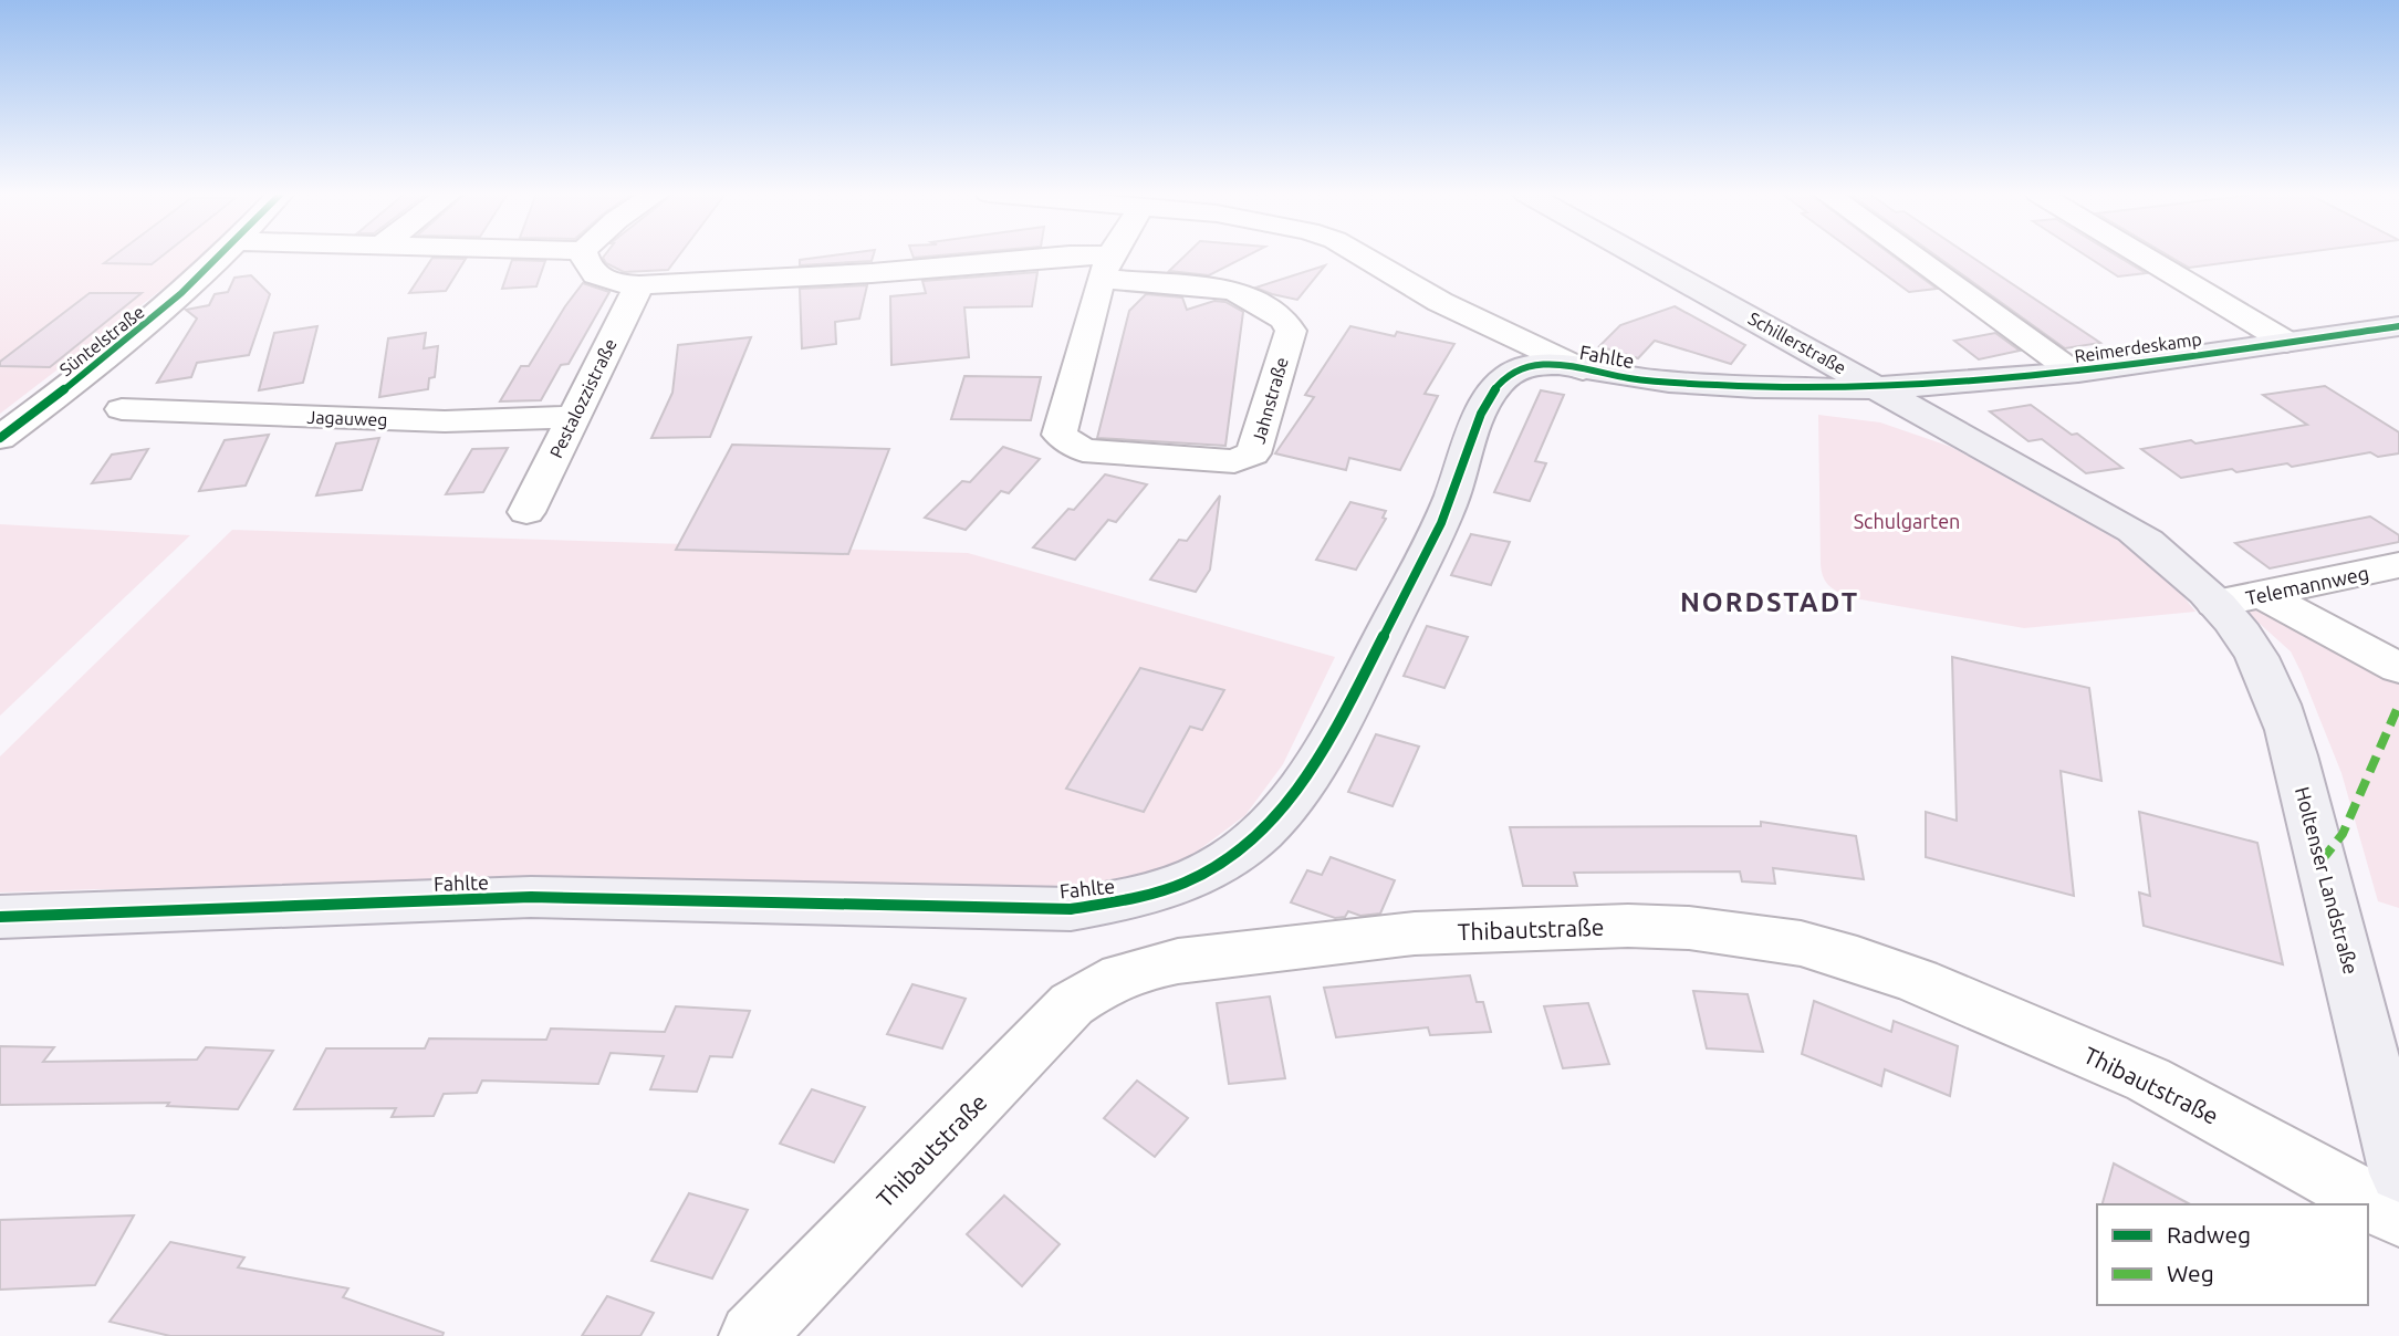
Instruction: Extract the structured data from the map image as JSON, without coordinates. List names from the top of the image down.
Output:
{
  "streets": {
    "main road": [
      "Schillerstraße",
      "Reimerdeskamp",
      "Fahlte",
      "Holtenser Landstraße"
    ],
    "street": [
      "Süntelstraße",
      "Pestalozzistraße",
      "Jahnstraße",
      "Jagauweg",
      "Telemannweg",
      "Thibautstraße"
    ]
  },
  "crossings": [
    ["Schillerstraße", "Reimerdeskamp"],
    ["Schillerstraße", "Fahlte"],
    ["Schillerstraße", "Telemannweg"],
    ["Schillerstraße", "Holtenser Landstraße"],
    ["Reimerdeskamp", "Fahlte"],
    ["Pestalozzistraße", "Jagauweg"],
    ["Telemannweg", "Holtenser Landstraße"]
  ],
  "districts": ["NORDSTADT"],
  "parks": ["Schulgarten"],
  "legend": ["Radweg", "Weg"]
}
